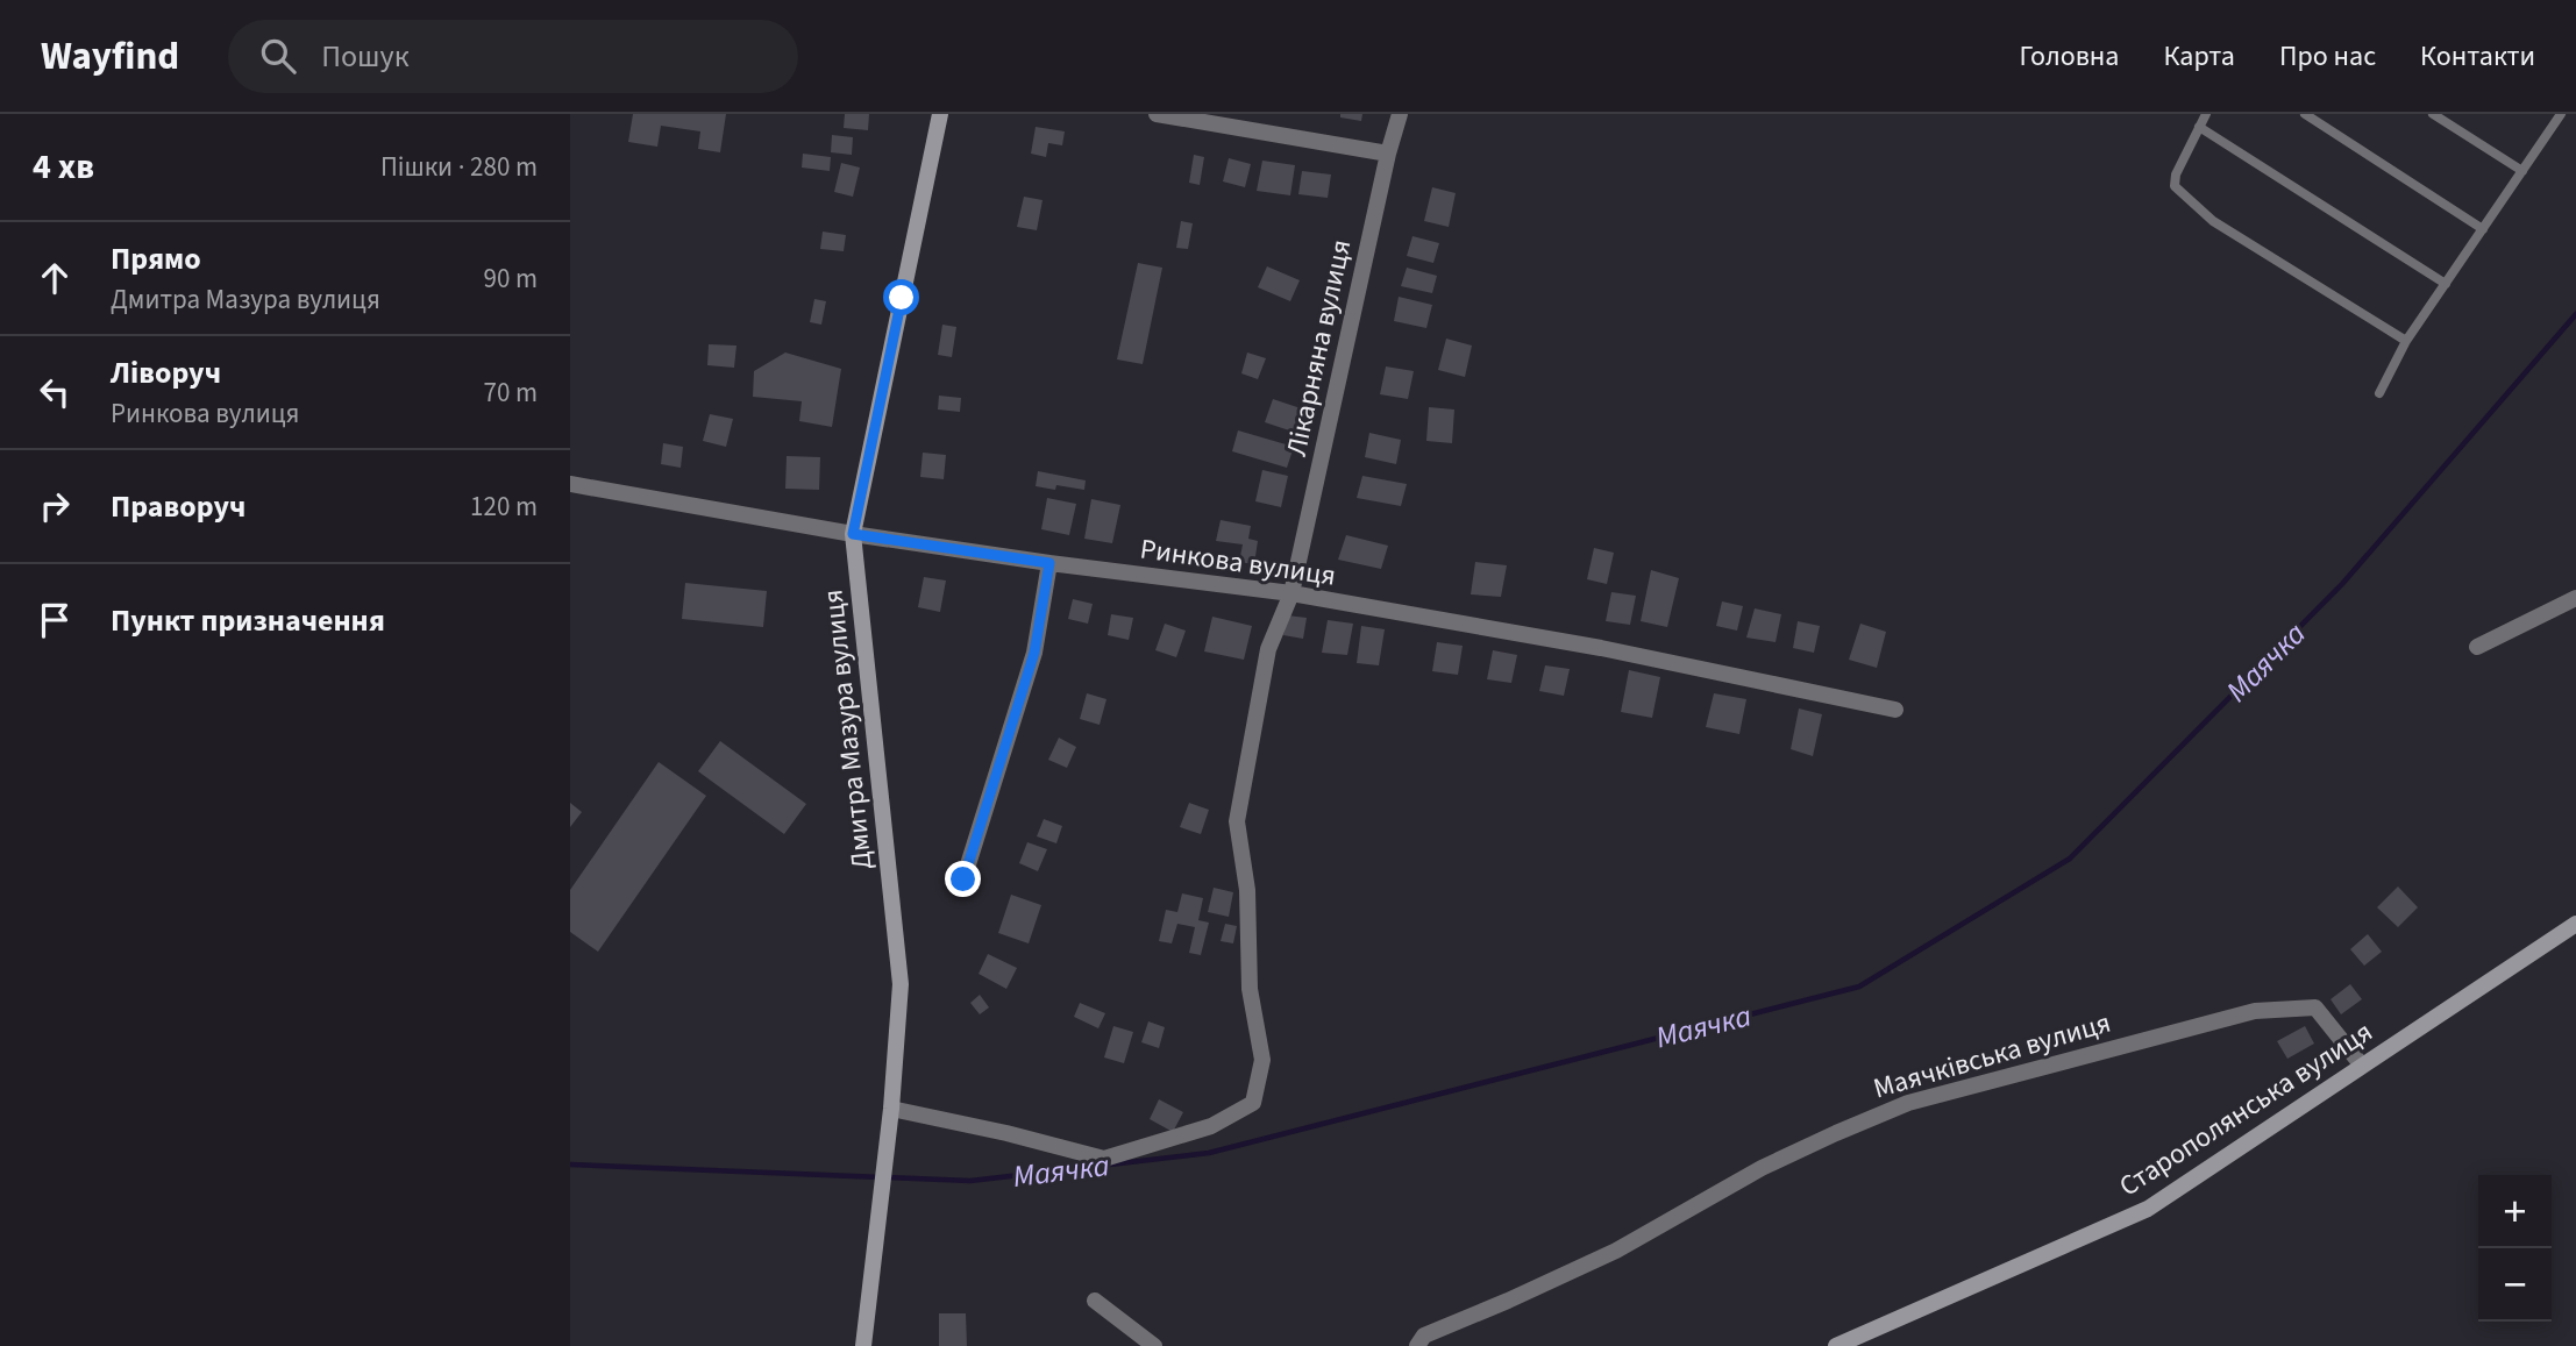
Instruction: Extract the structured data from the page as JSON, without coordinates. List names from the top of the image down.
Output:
{
  "streets": {
    "street": [
      "Лікарняна вулиця",
      "Ринкова вулиця",
      "Дмитра Мазура вулиця",
      "Маячківська вулиця",
      "Старополянська вулиця"
    ]
  },
  "crossings": [
    ["Лікарняна вулиця", "Ринкова вулиця"],
    ["Лікарняна вулиця", "Дмитра Мазура вулиця"],
    ["Ринкова вулиця", "Дмитра Мазура вулиця"],
    ["Маячківська вулиця", "Старополянська вулиця"]
  ],
  "water": ["Маячка"],
  "page": {
    "header": "Wayfind",
    "search": "Пошук",
    "nav": [
      "Головна",
      "Карта",
      "Про нас",
      "Контакти"
    ],
    "heading": ["4 хв", "Пішки · 280 m"],
    "list": [
      ["Прямо", "Дмитра Мазура вулиця", "90 m"],
      ["Ліворуч", "Ринкова вулиця", "70 m"],
      ["Праворуч", "120 m"],
      "Пункт призначення"
    ],
    "map_buttons": ["+", "−"]
  }
}
